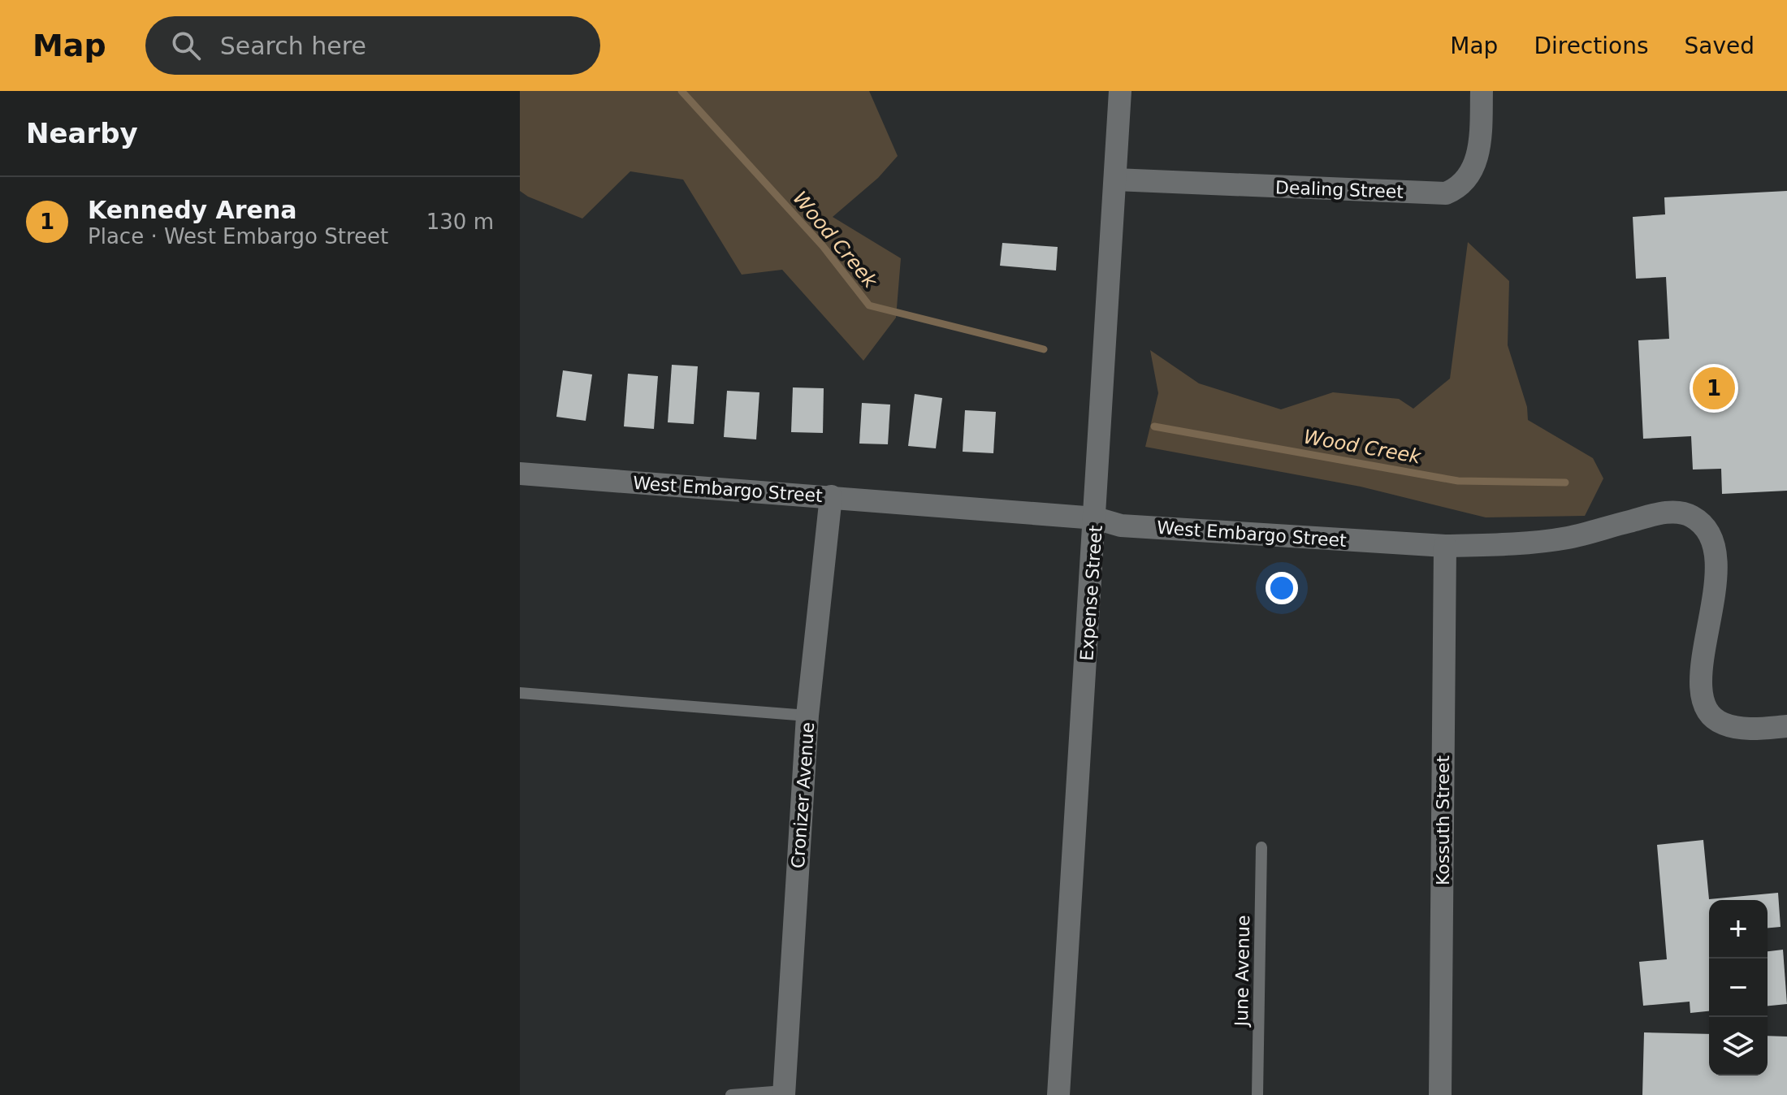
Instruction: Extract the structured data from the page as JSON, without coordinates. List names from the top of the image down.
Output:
{
  "streets": {
    "street": [
      "Dealing Street",
      "West Embargo Street",
      "Expense Street",
      "Cronizer Avenue",
      "Kossuth Street"
    ],
    "lane": ["June Avenue"]
  },
  "crossings": [
    ["Dealing Street", "Expense Street"],
    ["West Embargo Street", "Expense Street"],
    ["West Embargo Street", "Cronizer Avenue"],
    ["West Embargo Street", "Kossuth Street"]
  ],
  "water": ["Wood Creek"],
  "page": {
    "header": "Map",
    "search": "Search here",
    "nav": ["Map", "Directions", "Saved"],
    "heading": "Nearby",
    "list": [
      {
        "mark": "1",
        "name": "Kennedy Arena",
        "note": "Place · West Embargo Street",
        "value": "130 m"
      }
    ],
    "pins": "1",
    "map_buttons": ["+", "−"]
  }
}
